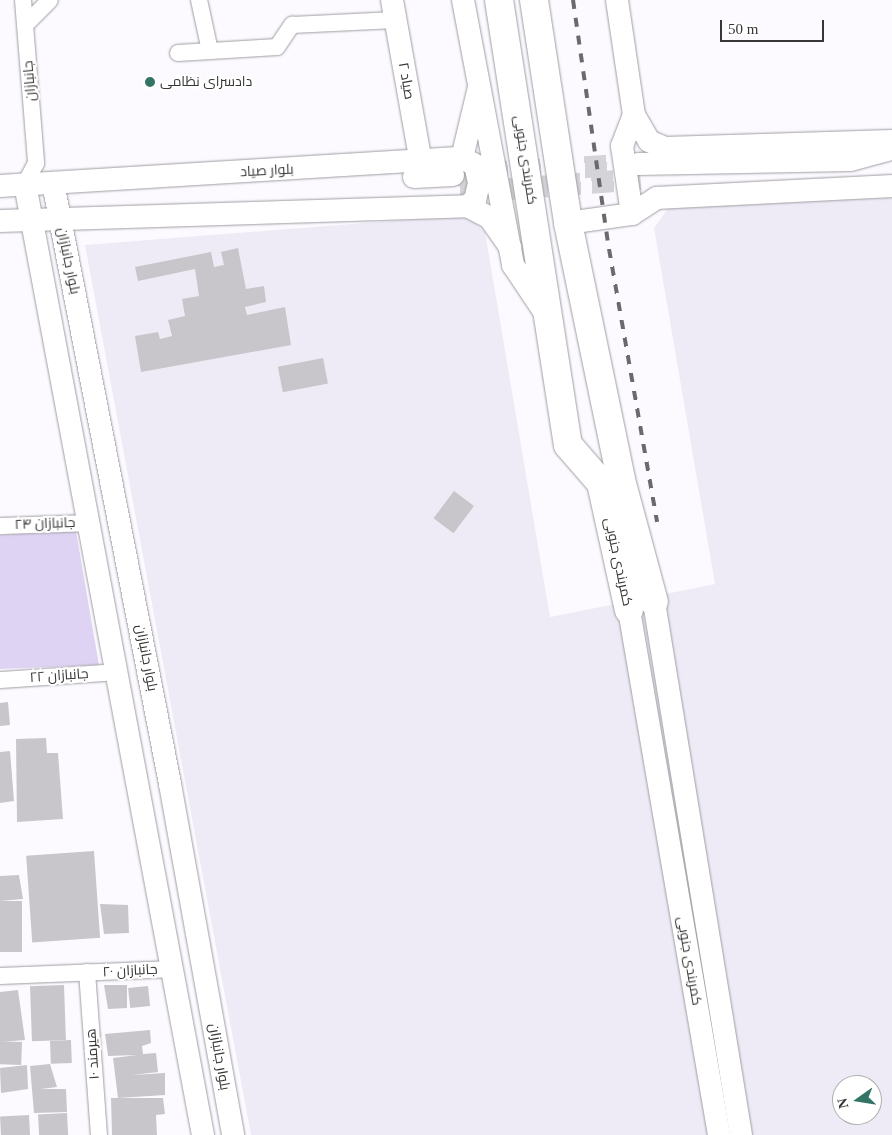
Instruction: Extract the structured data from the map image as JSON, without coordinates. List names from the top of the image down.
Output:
{
  "streets": {
    "highway": ["کمربندی جنوبی"],
    "main road": ["صیاد ۲", "بلوار صیاد", "بلوار جانبازان"],
    "street": [
      "جانبازان",
      "جانبازان ۲۴",
      "جانبازان ۲۲",
      "جانبازان ۲۰",
      "هیرمند ۱۰"
    ]
  },
  "crossings": [
    ["صیاد ۲", "بلوار صیاد"],
    ["بلوار صیاد", "بلوار جانبازان"],
    ["بلوار جانبازان", "جانبازان ۲۴"],
    ["بلوار جانبازان", "جانبازان ۲۲"],
    ["بلوار جانبازان", "جانبازان ۲۰"],
    ["جانبازان ۲۰", "هیرمند ۱۰"]
  ],
  "places": ["دادسرای نظامی"],
  "scale_bar": "50 m",
  "north": "left"
}
